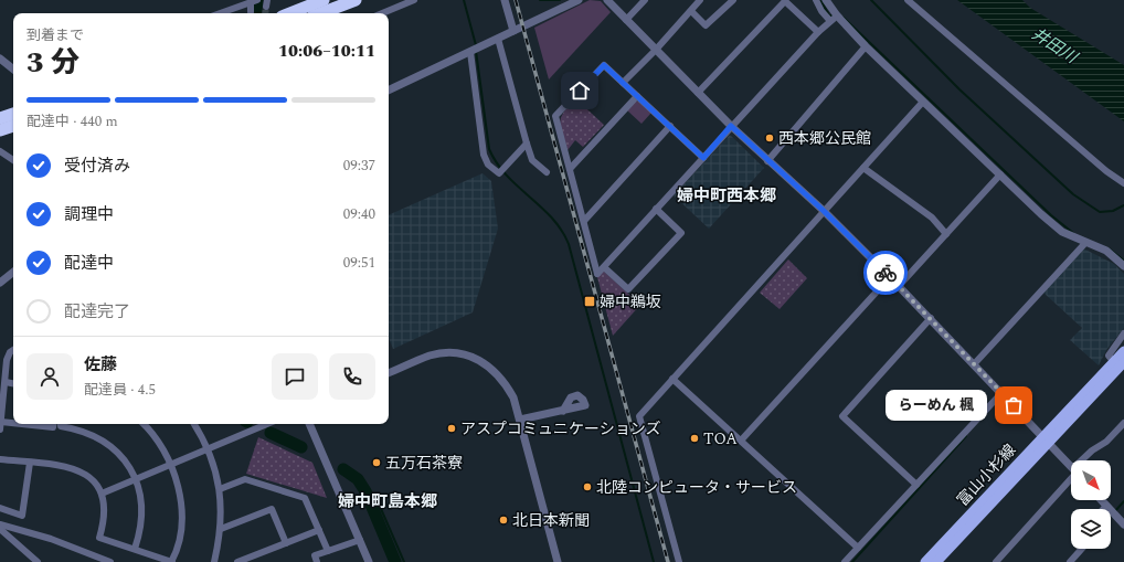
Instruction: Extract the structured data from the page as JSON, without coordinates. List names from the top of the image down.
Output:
{
  "streets": {
    "main road": ["富山小杉線"]
  },
  "districts": ["婦中町西本郷", "婦中町島本郷"],
  "water": ["井田川"],
  "places": {
    "other": [
      "西本郷公民館",
      "らーめん 楓",
      "アスプコミュニケーションズ",
      "TOA",
      "五万石茶寮",
      "北陸コンピュータ・サービス",
      "北日本新聞"
    ],
    "transit": ["婦中鵜坂"]
  },
  "north": "bottom right",
  "page": {
    "heading": ["3 分", "到着まで", "10:06–10:11"],
    "panel": ["佐藤", "配達員 · 4.5"],
    "bar": "配達中 · 440 m",
    "list": [
      ["受付済み", "09:37"],
      ["調理中", "09:40"],
      ["配達中", "09:51"],
      "配達完了"
    ],
    "bubble": "らーめん 楓"
  }
}
